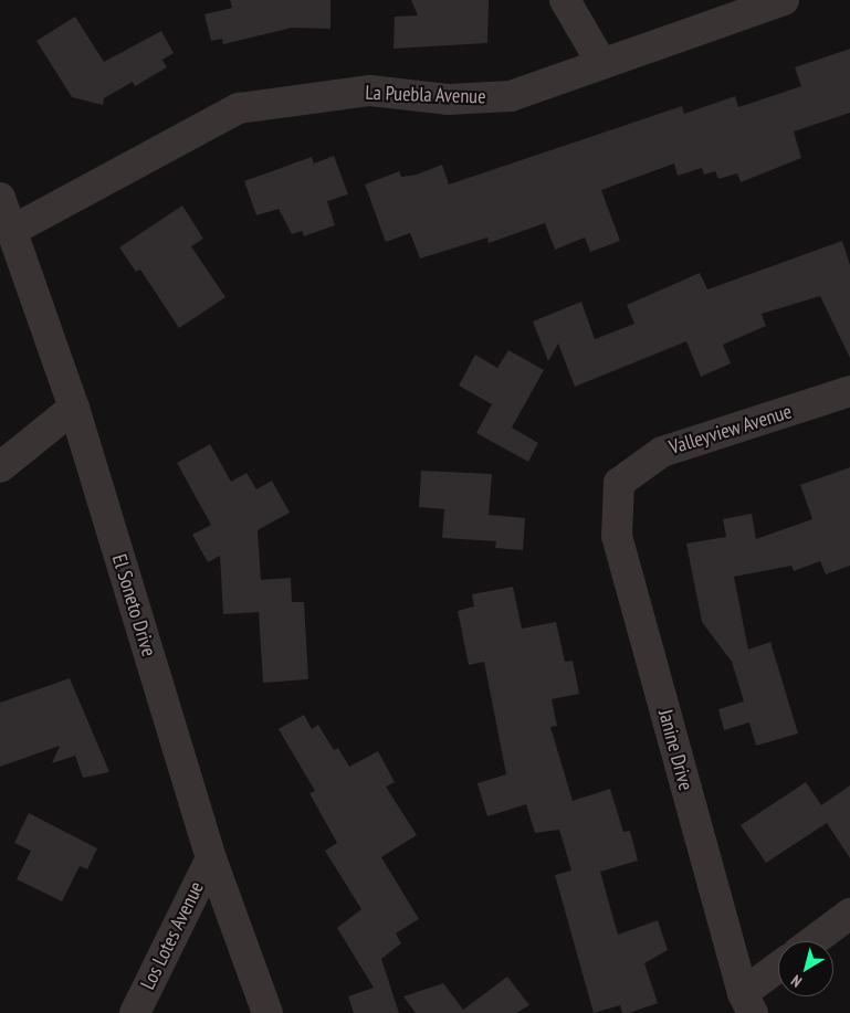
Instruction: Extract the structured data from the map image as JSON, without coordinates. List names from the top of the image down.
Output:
{
  "streets": {
    "street": [
      "La Puebla Avenue",
      "Valleyview Avenue",
      "El Soneto Drive",
      "Janine Drive",
      "Los Lotes Avenue"
    ]
  },
  "crossings": [
    ["La Puebla Avenue", "El Soneto Drive"],
    ["Valleyview Avenue", "Janine Drive"],
    ["El Soneto Drive", "Los Lotes Avenue"]
  ],
  "north": "bottom left"
}
